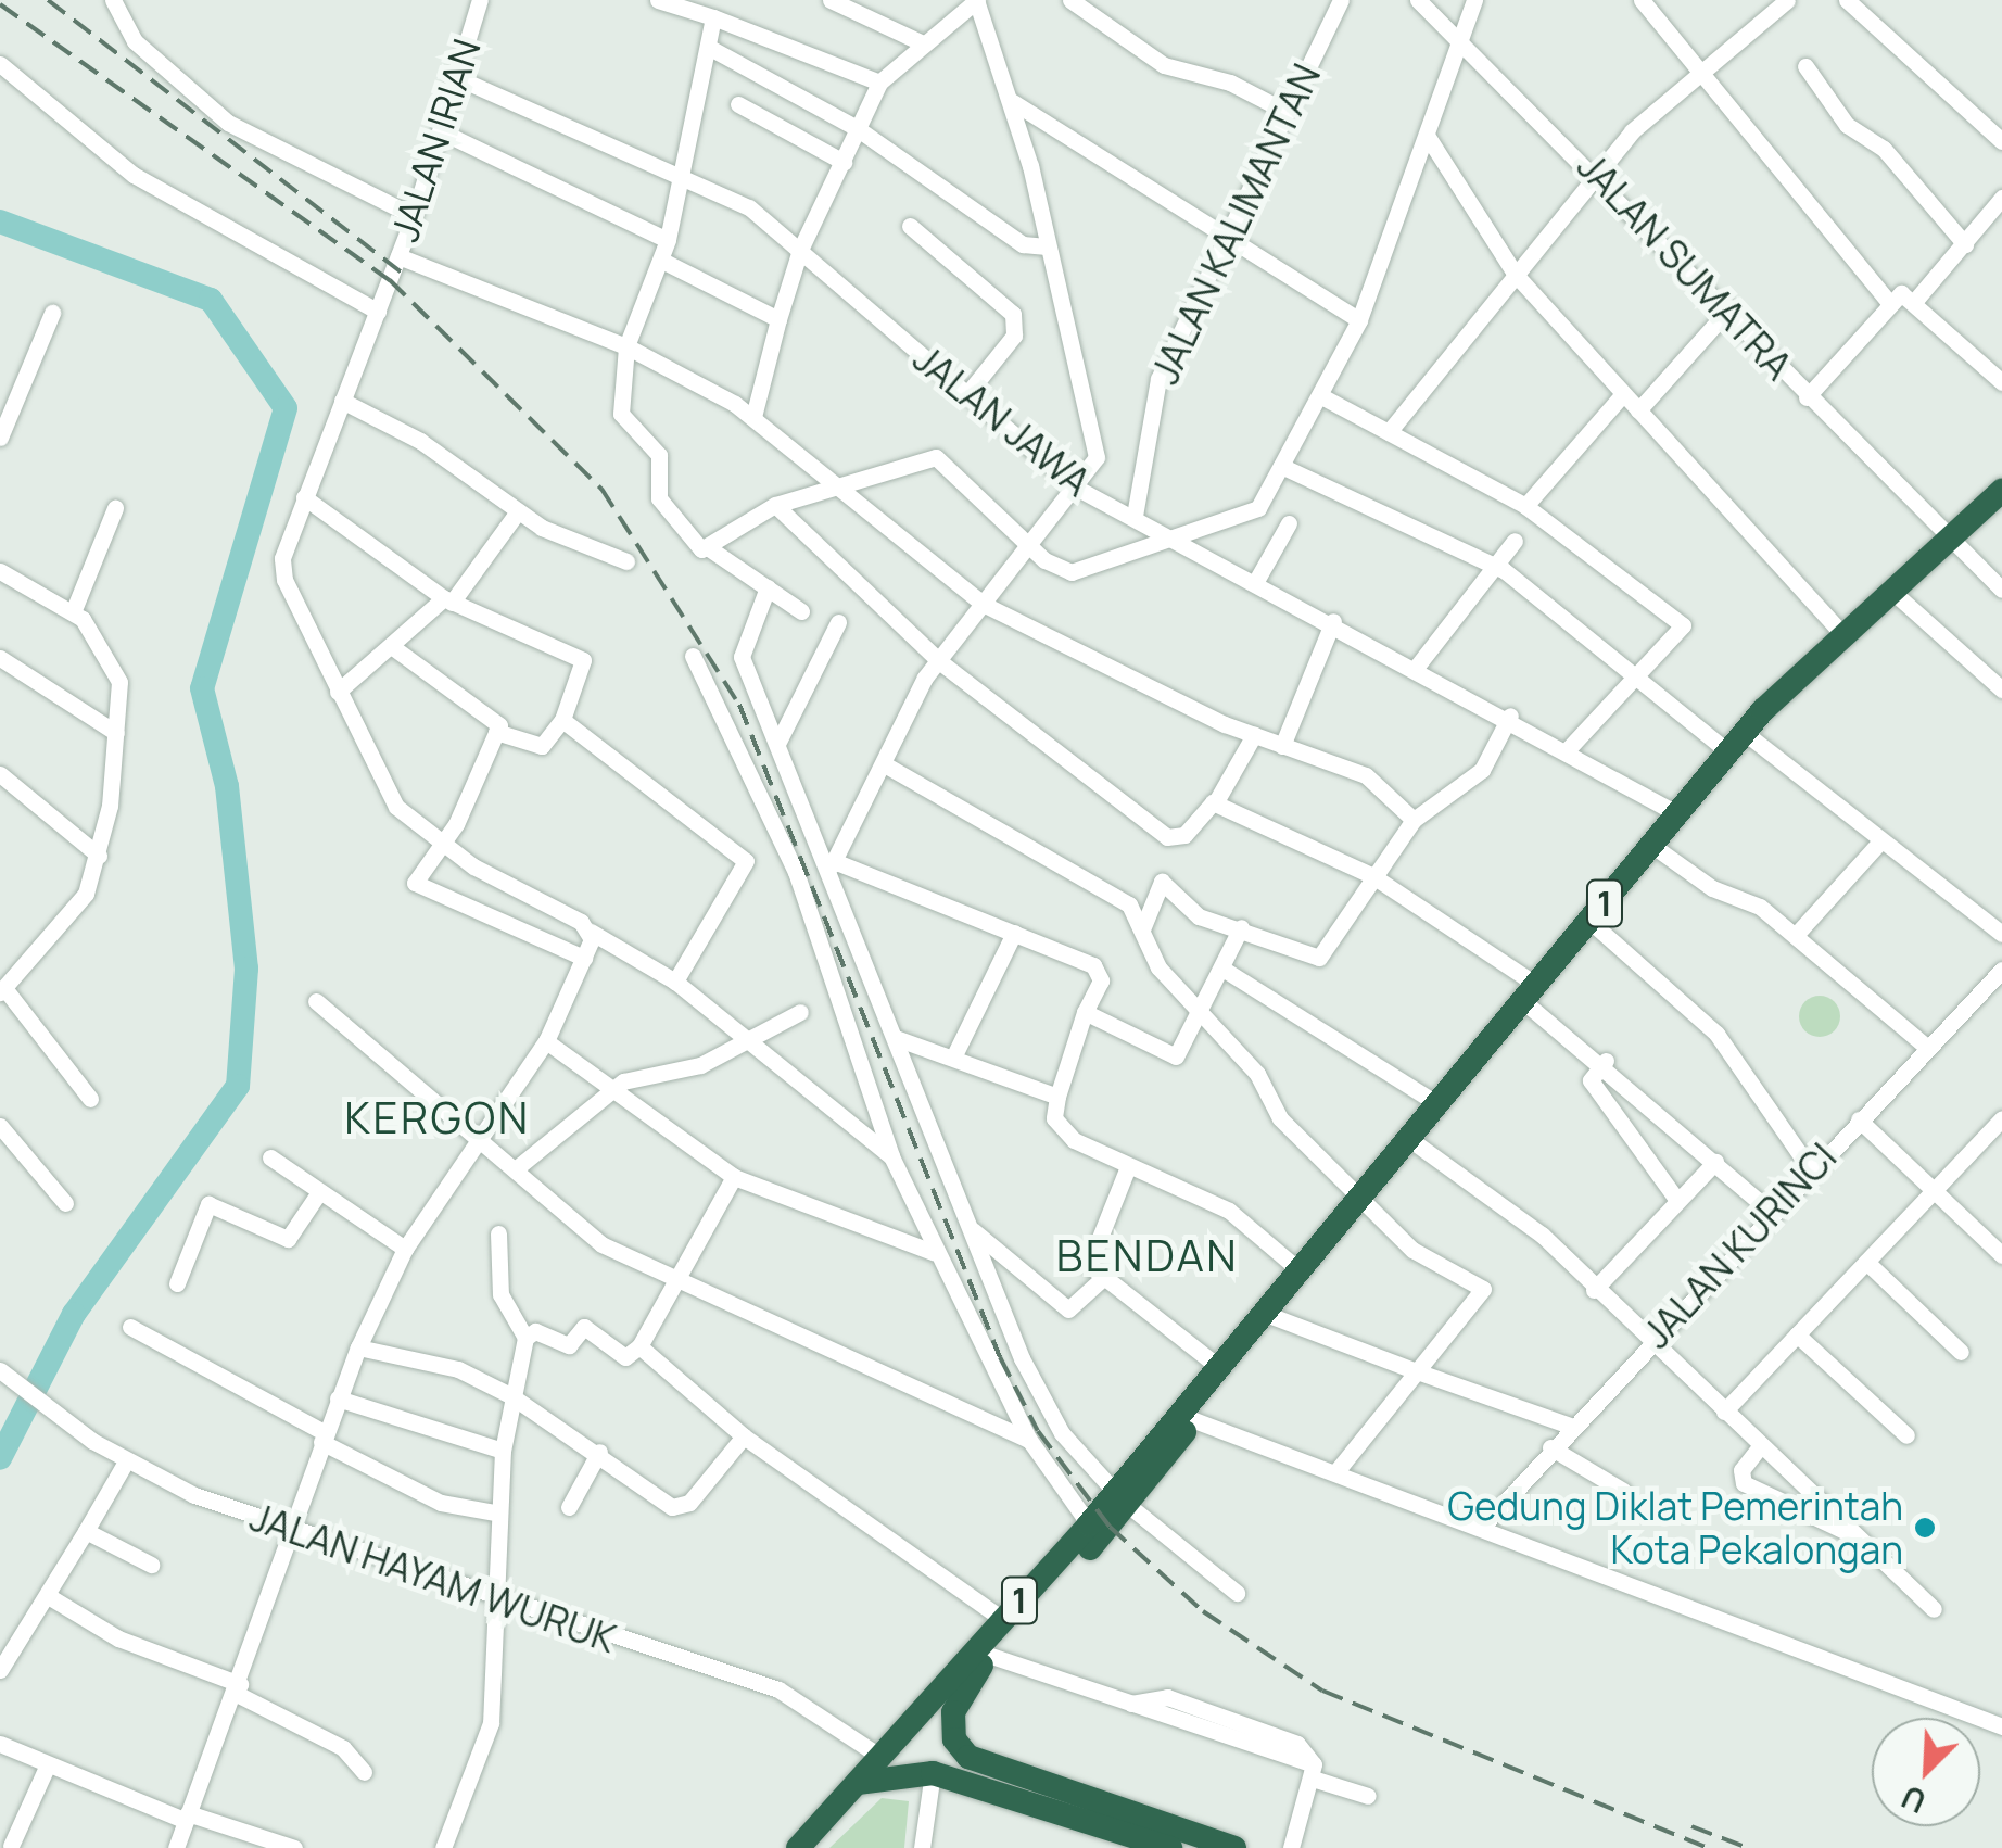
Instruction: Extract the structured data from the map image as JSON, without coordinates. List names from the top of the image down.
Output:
{
  "streets": {
    "highway": ["1"],
    "street": [
      "JALAN IRIAN",
      "JALAN KALIMANTAN",
      "JALAN SUMATRA",
      "JALAN JAWA",
      "JALAN KURINCI",
      "JALAN HAYAM WURUK"
    ]
  },
  "crossings": [
    ["JALAN IRIAN", "JALAN JAWA"],
    ["JALAN KALIMANTAN", "JALAN JAWA"],
    ["JALAN SUMATRA", "1"],
    ["JALAN JAWA", "1"],
    ["1", "JALAN HAYAM WURUK"]
  ],
  "districts": ["KERGON", "BENDAN"],
  "places": ["Gedung Diklat Pemerintah Kota Pekalongan"],
  "north": "bottom left"
}
